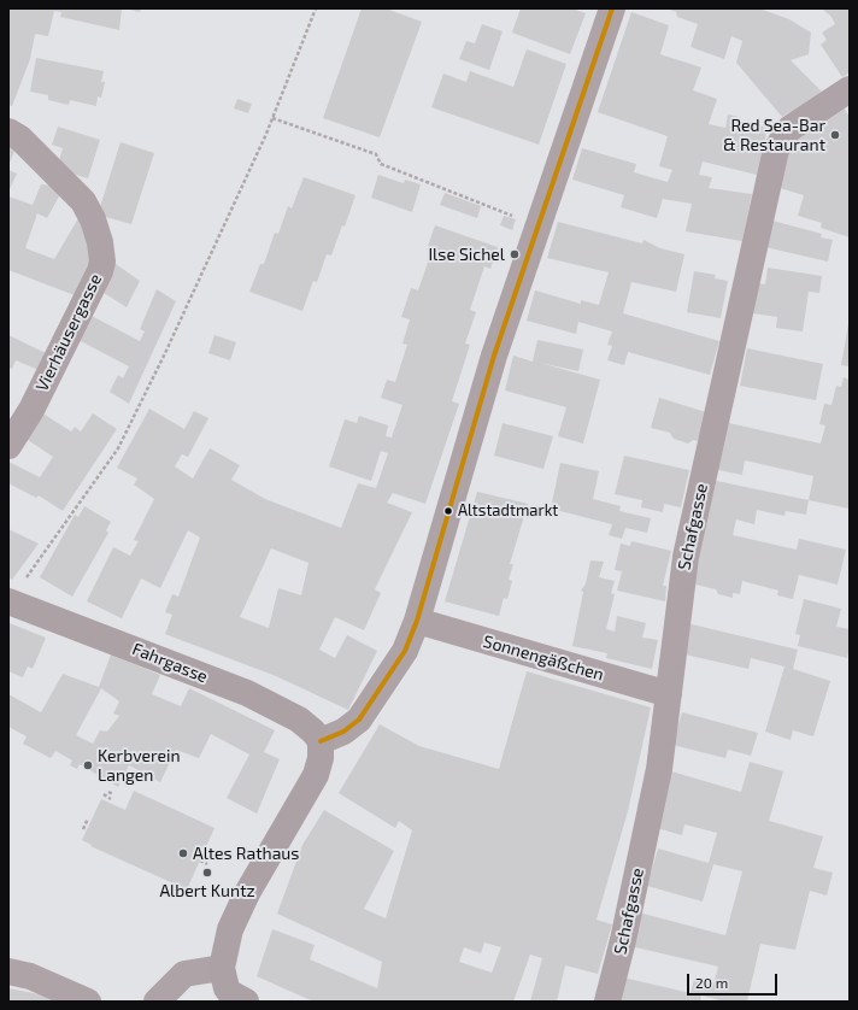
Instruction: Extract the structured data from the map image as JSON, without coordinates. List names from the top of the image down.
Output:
{
  "streets": {
    "main road": ["Fahrgasse"],
    "street": ["Vierhäusergasse", "Schafgasse", "Sonnengäßchen"]
  },
  "crossings": [
    ["Schafgasse", "Sonnengäßchen"]
  ],
  "places": [
    "Red Sea-Bar & Restaurant",
    "Ilse Sichel",
    "Altstadtmarkt",
    "Kerbverein Langen",
    "Altes Rathaus",
    "Albert Kuntz"
  ],
  "scale_bar": "20 m"
}
